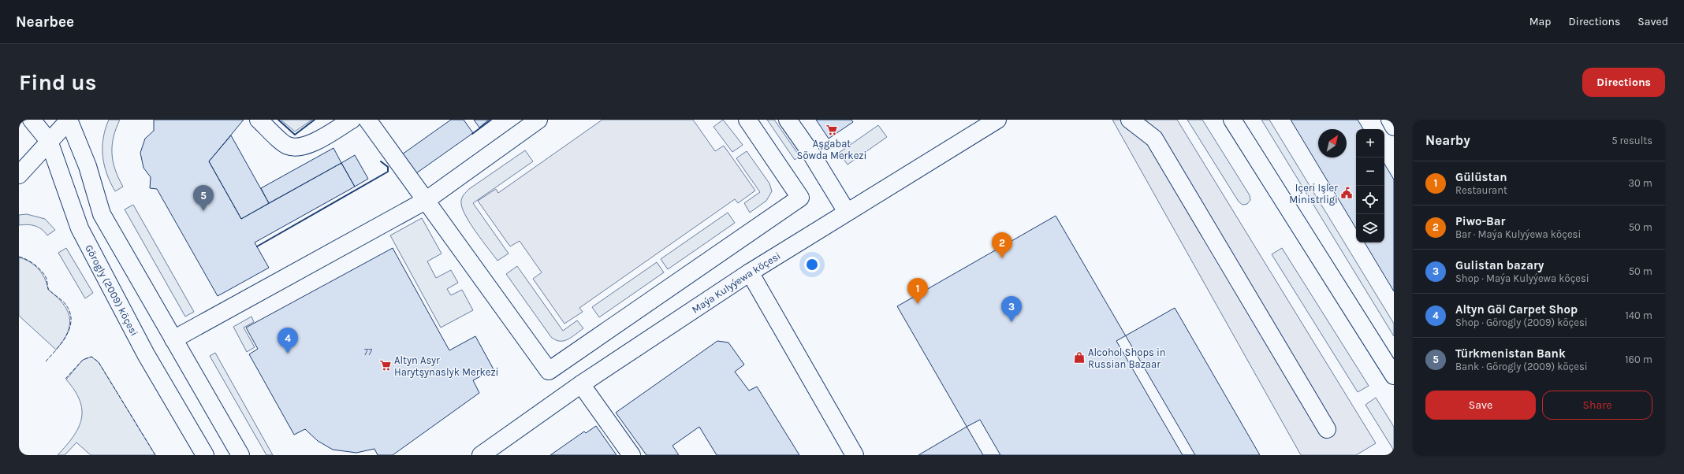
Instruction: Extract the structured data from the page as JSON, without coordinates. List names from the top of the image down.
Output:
{
  "streets": {
    "street": ["Maýa Kulyýewa köçesi", "Görogly (2009) köçesi"]
  },
  "places": {
    "supermarket": ["Aşgabat Söwda Merkezi", "Altyn Asyr Harytşynaslyk Merkezi"],
    "public building": ["Içeri Işler Ministrligi"],
    "shop": ["Alcohol Shops in Russian Bazaar"]
  },
  "house_numbers": ["77"],
  "north": "top right",
  "page": {
    "header": "Nearbee",
    "nav": ["Map", "Directions", "Saved"],
    "buttons": [
      "Directions",
      ["Save", "Share"]
    ],
    "title": "Find us",
    "heading": ["Nearby", "5 results"],
    "map_buttons": ["+", "−"],
    "list": [
      {
        "mark": "1",
        "name": "Gülüstan",
        "note": "Restaurant",
        "value": "30 m"
      },
      {
        "mark": "2",
        "name": "Piwo-Bar",
        "note": "Bar · Maýa Kulyýewa köçesi",
        "value": "50 m"
      },
      {
        "mark": "3",
        "name": "Gulistan bazary",
        "note": "Shop · Maýa Kulyýewa köçesi",
        "value": "50 m"
      },
      {
        "mark": "4",
        "name": "Altyn Göl Carpet Shop",
        "note": "Shop · Görogly (2009) köçesi",
        "value": "140 m"
      },
      {
        "mark": "5",
        "name": "Türkmenistan Bank",
        "note": "Bank · Görogly (2009) köçesi",
        "value": "160 m"
      }
    ],
    "pins": [
      "5",
      "2",
      "1",
      "3",
      "4"
    ]
  }
}
